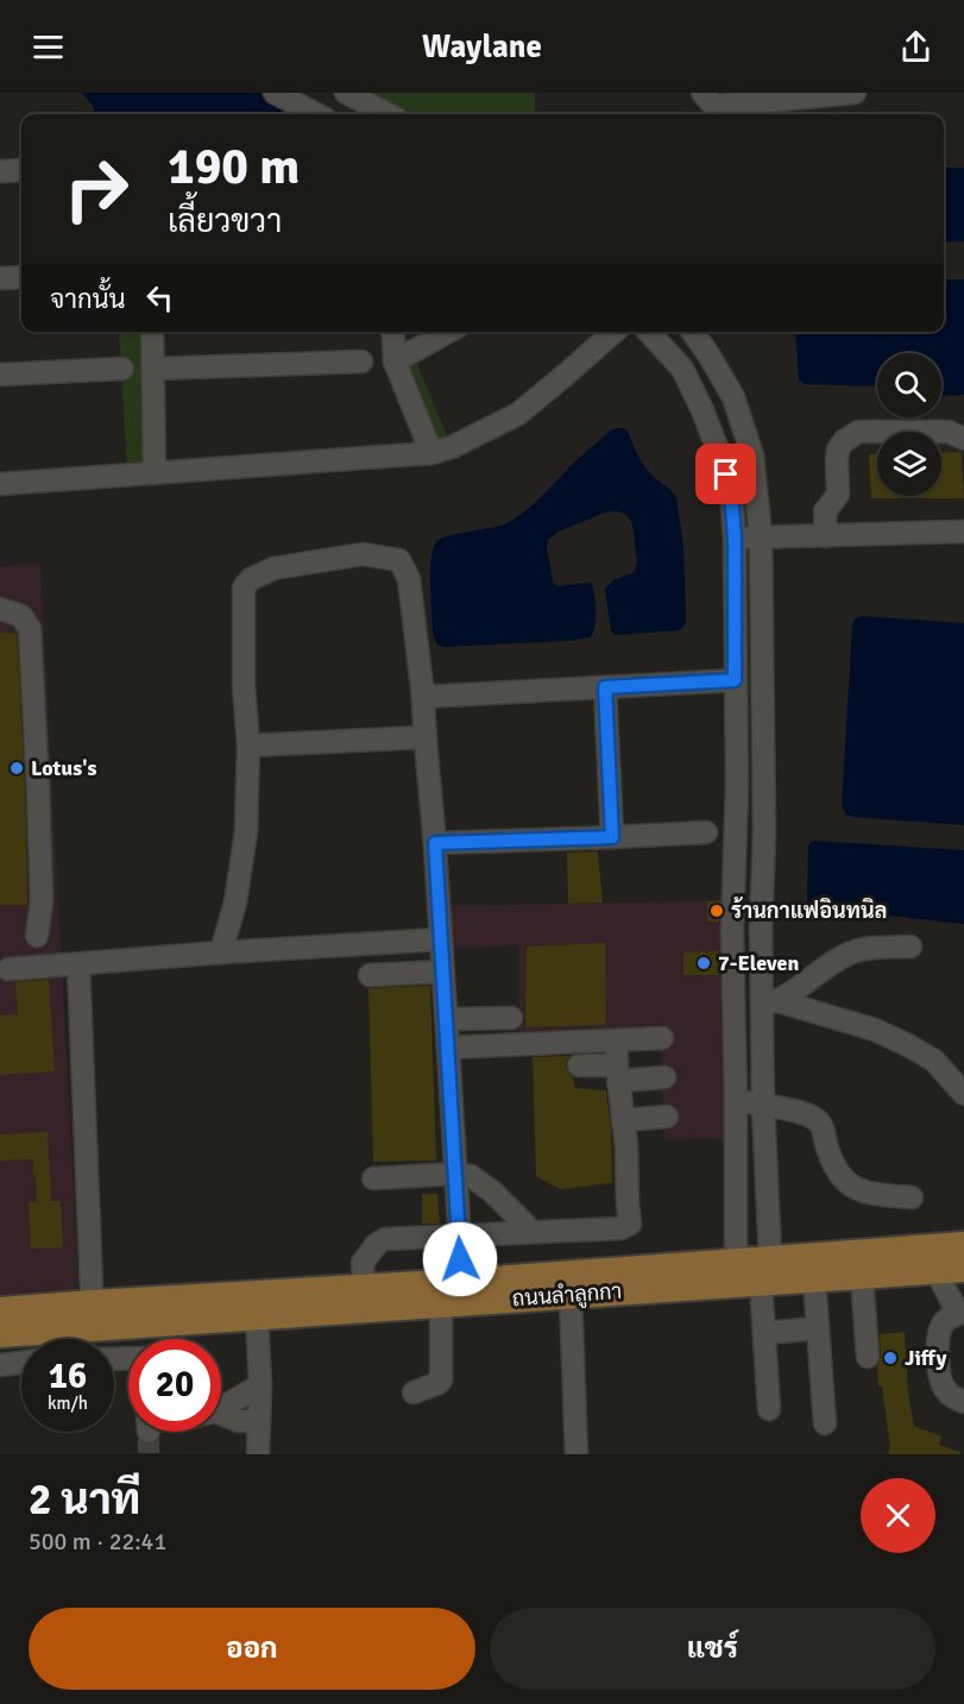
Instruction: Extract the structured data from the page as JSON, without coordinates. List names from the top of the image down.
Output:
{
  "streets": {
    "main road": ["ถนนลำลูกกา"]
  },
  "places": [
    "Lotus's",
    "ร้านกาแฟอินทนิล",
    "7-Eleven",
    "Jiffy"
  ],
  "page": {
    "header": "Waylane",
    "turn": ["190 m", "เลี้ยวขวา"],
    "then": "จากนั้น",
    "speed": "16 km/h",
    "limit": "20",
    "heading": ["2 นาที", "500 m · 22:41"],
    "buttons": ["ออก", "แชร์"]
  }
}
